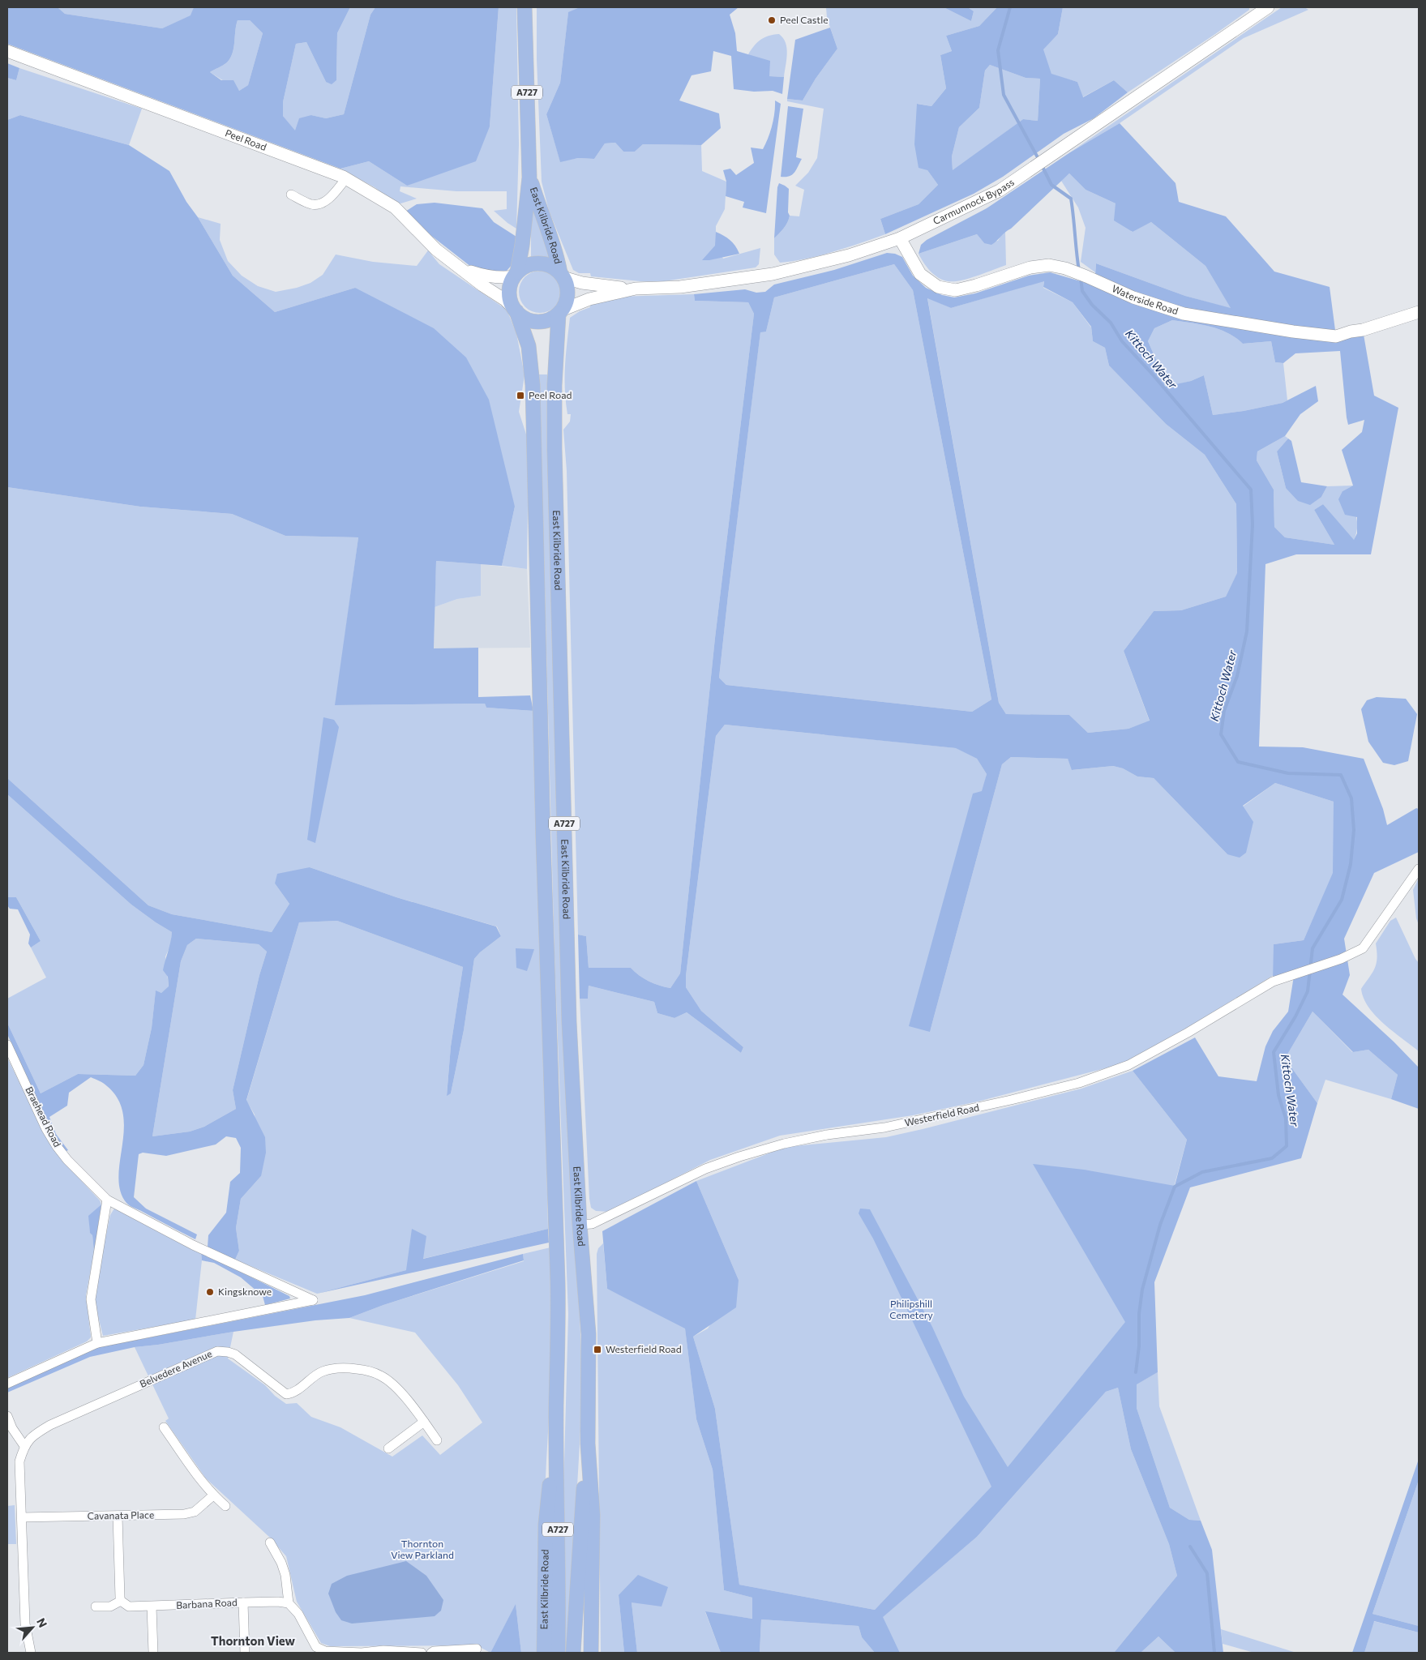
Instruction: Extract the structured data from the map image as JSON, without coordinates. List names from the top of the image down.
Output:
{
  "streets": {
    "main road": ["A727", "East Kilbride Road"],
    "street": [
      "Peel Road",
      "Carmunnock Bypass",
      "Waterside Road",
      "Westerfield Road",
      "Braehead Road",
      "Belvedere Avenue",
      "Cavanata Place",
      "Barbana Road"
    ]
  },
  "crossings": [
    ["Peel Road", "Carmunnock Bypass"],
    ["Peel Road", "East Kilbride Road"],
    ["Carmunnock Bypass", "East Kilbride Road"],
    ["Carmunnock Bypass", "Waterside Road"],
    ["East Kilbride Road", "Westerfield Road"]
  ],
  "districts": ["Thornton View"],
  "water": ["Kittoch Water"],
  "parks": ["Philipshill Cemetery", "Thornton View Parkland"],
  "places": {
    "other": ["Peel Castle", "Kingsknowe"],
    "transit": ["Peel Road", "Westerfield Road"]
  },
  "north": "top right"
}
